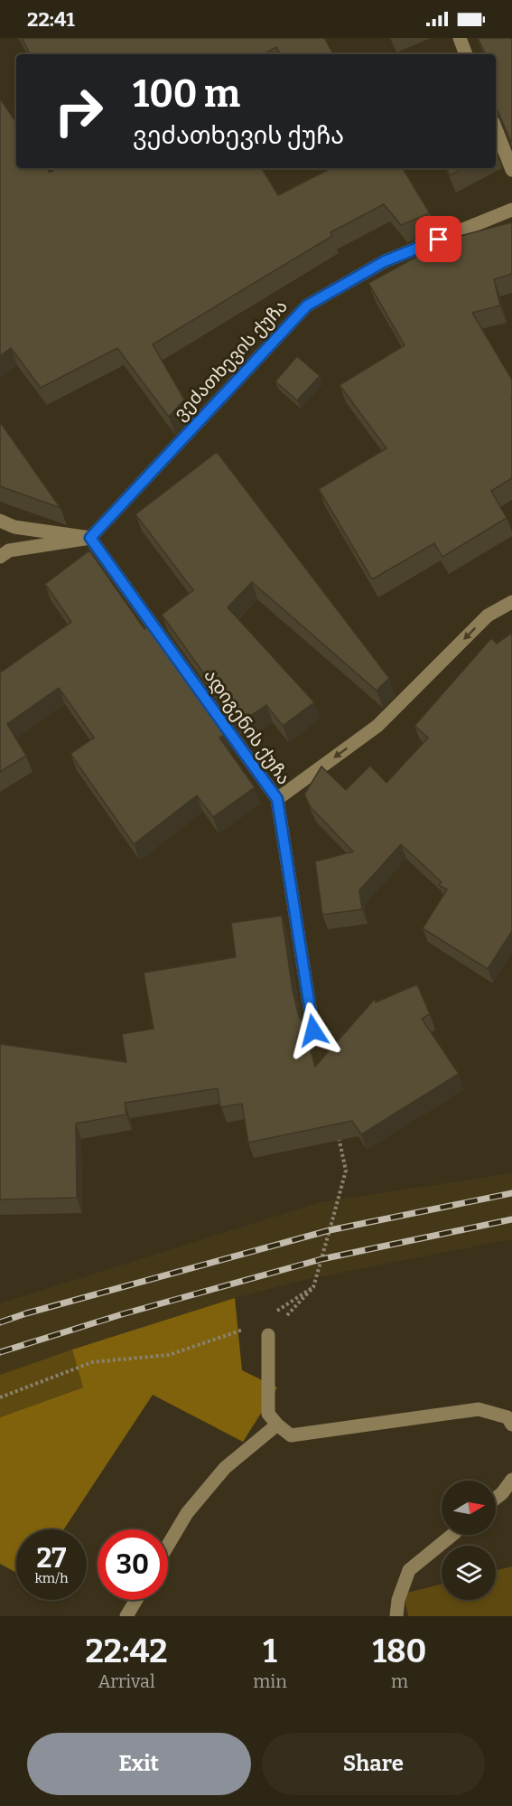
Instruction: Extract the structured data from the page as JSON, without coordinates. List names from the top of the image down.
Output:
{
  "streets": {
    "street": ["ვეძათხევის ქუჩა", "ადიგენის ქუჩა"]
  },
  "crossings": [
    ["ვეძათხევის ქუჩა", "ადიგენის ქუჩა"]
  ],
  "north": "right",
  "page": {
    "status": "22:41",
    "turn": ["100 m", "ვეძათხევის ქუჩა"],
    "speed": "27 km/h",
    "limit": "30",
    "eta": [
      "22:42",
      "Arrival",
      "1",
      "min",
      "180",
      "m"
    ],
    "buttons": ["Exit", "Share"]
  }
}
